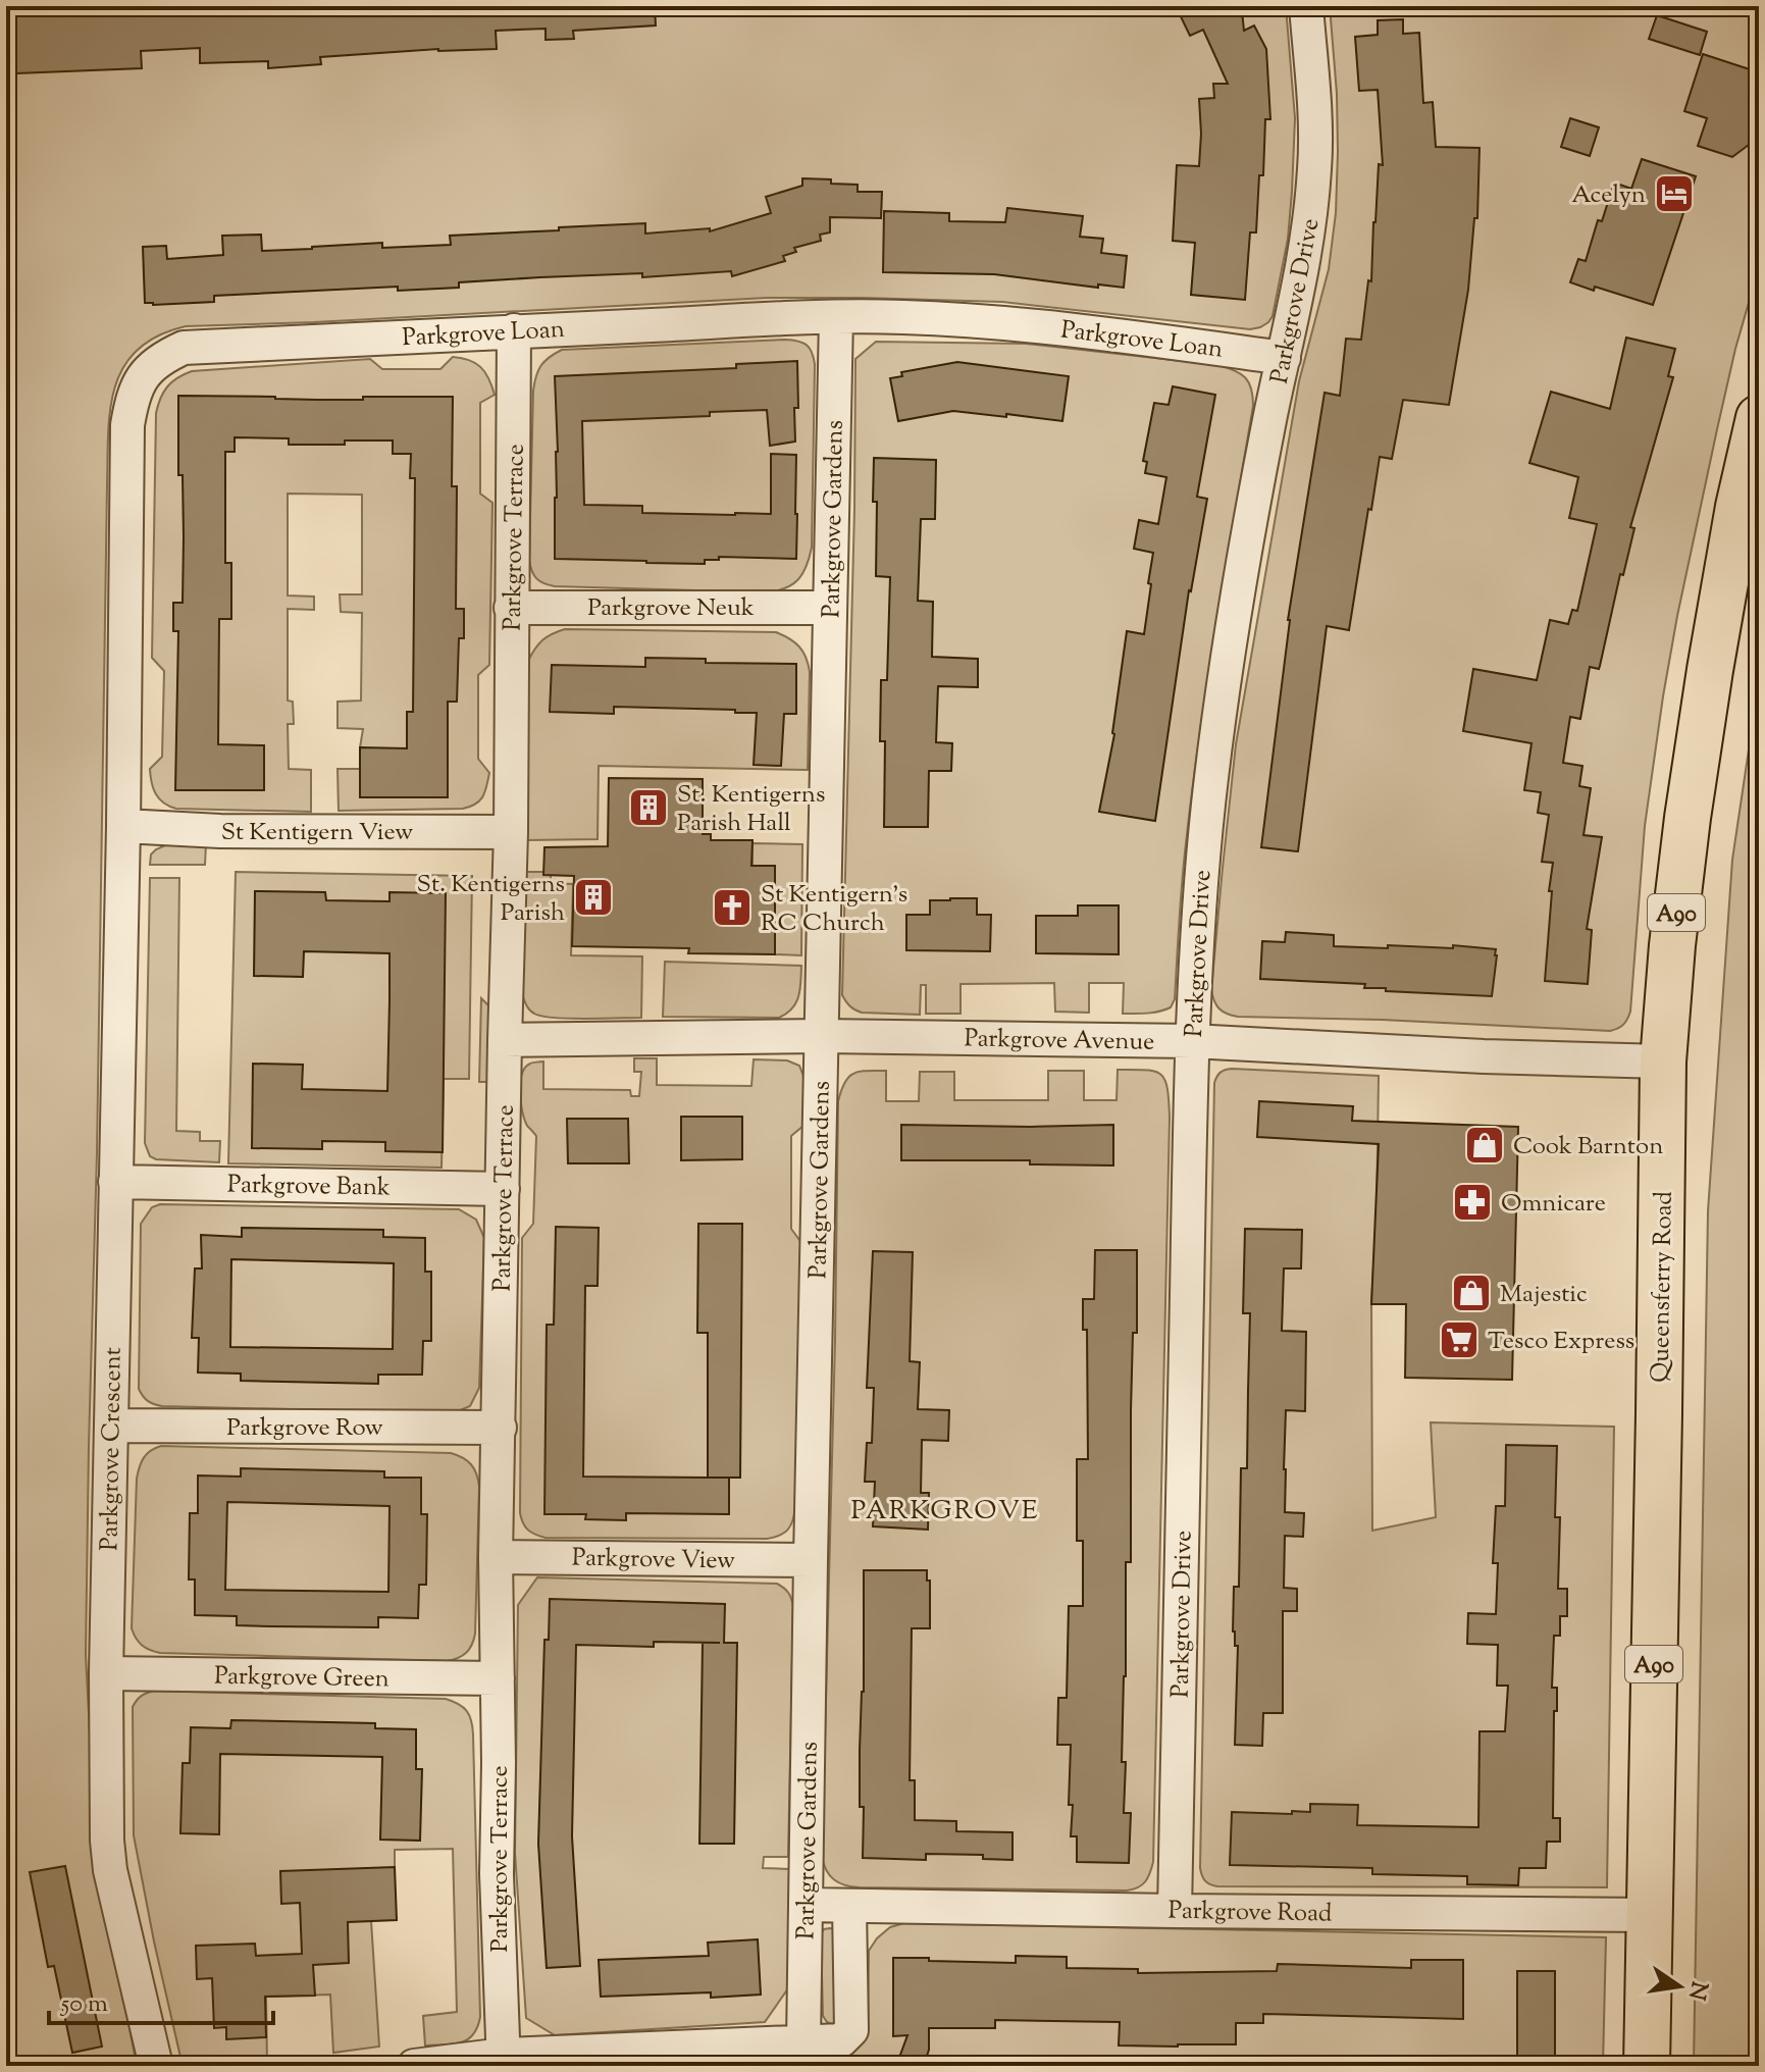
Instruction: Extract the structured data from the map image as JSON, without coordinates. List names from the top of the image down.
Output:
{
  "streets": {
    "main road": ["A90", "Queensferry Road"],
    "street": [
      "Parkgrove Drive",
      "Parkgrove Loan",
      "Parkgrove Gardens",
      "Parkgrove Terrace",
      "Parkgrove Neuk",
      "St Kentigern View",
      "Parkgrove Avenue",
      "Parkgrove Bank",
      "Parkgrove Row",
      "Parkgrove Crescent",
      "Parkgrove View",
      "Parkgrove Green",
      "Parkgrove Road"
    ]
  },
  "crossings": [
    ["Parkgrove Drive", "Parkgrove Loan"],
    ["Parkgrove Drive", "Parkgrove Avenue"],
    ["Parkgrove Drive", "Parkgrove Road"],
    ["Parkgrove Loan", "Parkgrove Gardens"],
    ["Parkgrove Loan", "Parkgrove Terrace"],
    ["Parkgrove Loan", "St Kentigern View"],
    ["Parkgrove Loan", "Parkgrove Crescent"],
    ["Parkgrove Gardens", "Parkgrove Neuk"],
    ["Parkgrove Gardens", "Parkgrove Avenue"],
    ["Parkgrove Gardens", "Parkgrove View"],
    ["Parkgrove Gardens", "Parkgrove Road"],
    ["Parkgrove Terrace", "Parkgrove Neuk"],
    ["Parkgrove Terrace", "St Kentigern View"],
    ["Parkgrove Terrace", "Parkgrove Avenue"],
    ["Parkgrove Terrace", "Parkgrove Bank"],
    ["Parkgrove Terrace", "Parkgrove Row"],
    ["Parkgrove Terrace", "Parkgrove View"],
    ["Parkgrove Terrace", "Parkgrove Green"],
    ["St Kentigern View", "Parkgrove Crescent"],
    ["Parkgrove Avenue", "Queensferry Road"],
    ["Parkgrove Bank", "Parkgrove Crescent"],
    ["Queensferry Road", "Parkgrove Road"],
    ["Parkgrove Row", "Parkgrove Crescent"],
    ["Parkgrove Crescent", "Parkgrove Green"]
  ],
  "districts": ["PARKGROVE"],
  "places": {
    "hotel": ["Acelyn"],
    "building": ["St. Kentigerns Parish Hall", "St. Kentigerns Parish"],
    "church": ["St Kentigern’s RC Church"],
    "shop": ["Cook Barnton", "Majestic"],
    "pharmacy": ["Omnicare"],
    "supermarket": ["Tesco Express"]
  },
  "scale_bar": "50 m",
  "north": "right"
}
